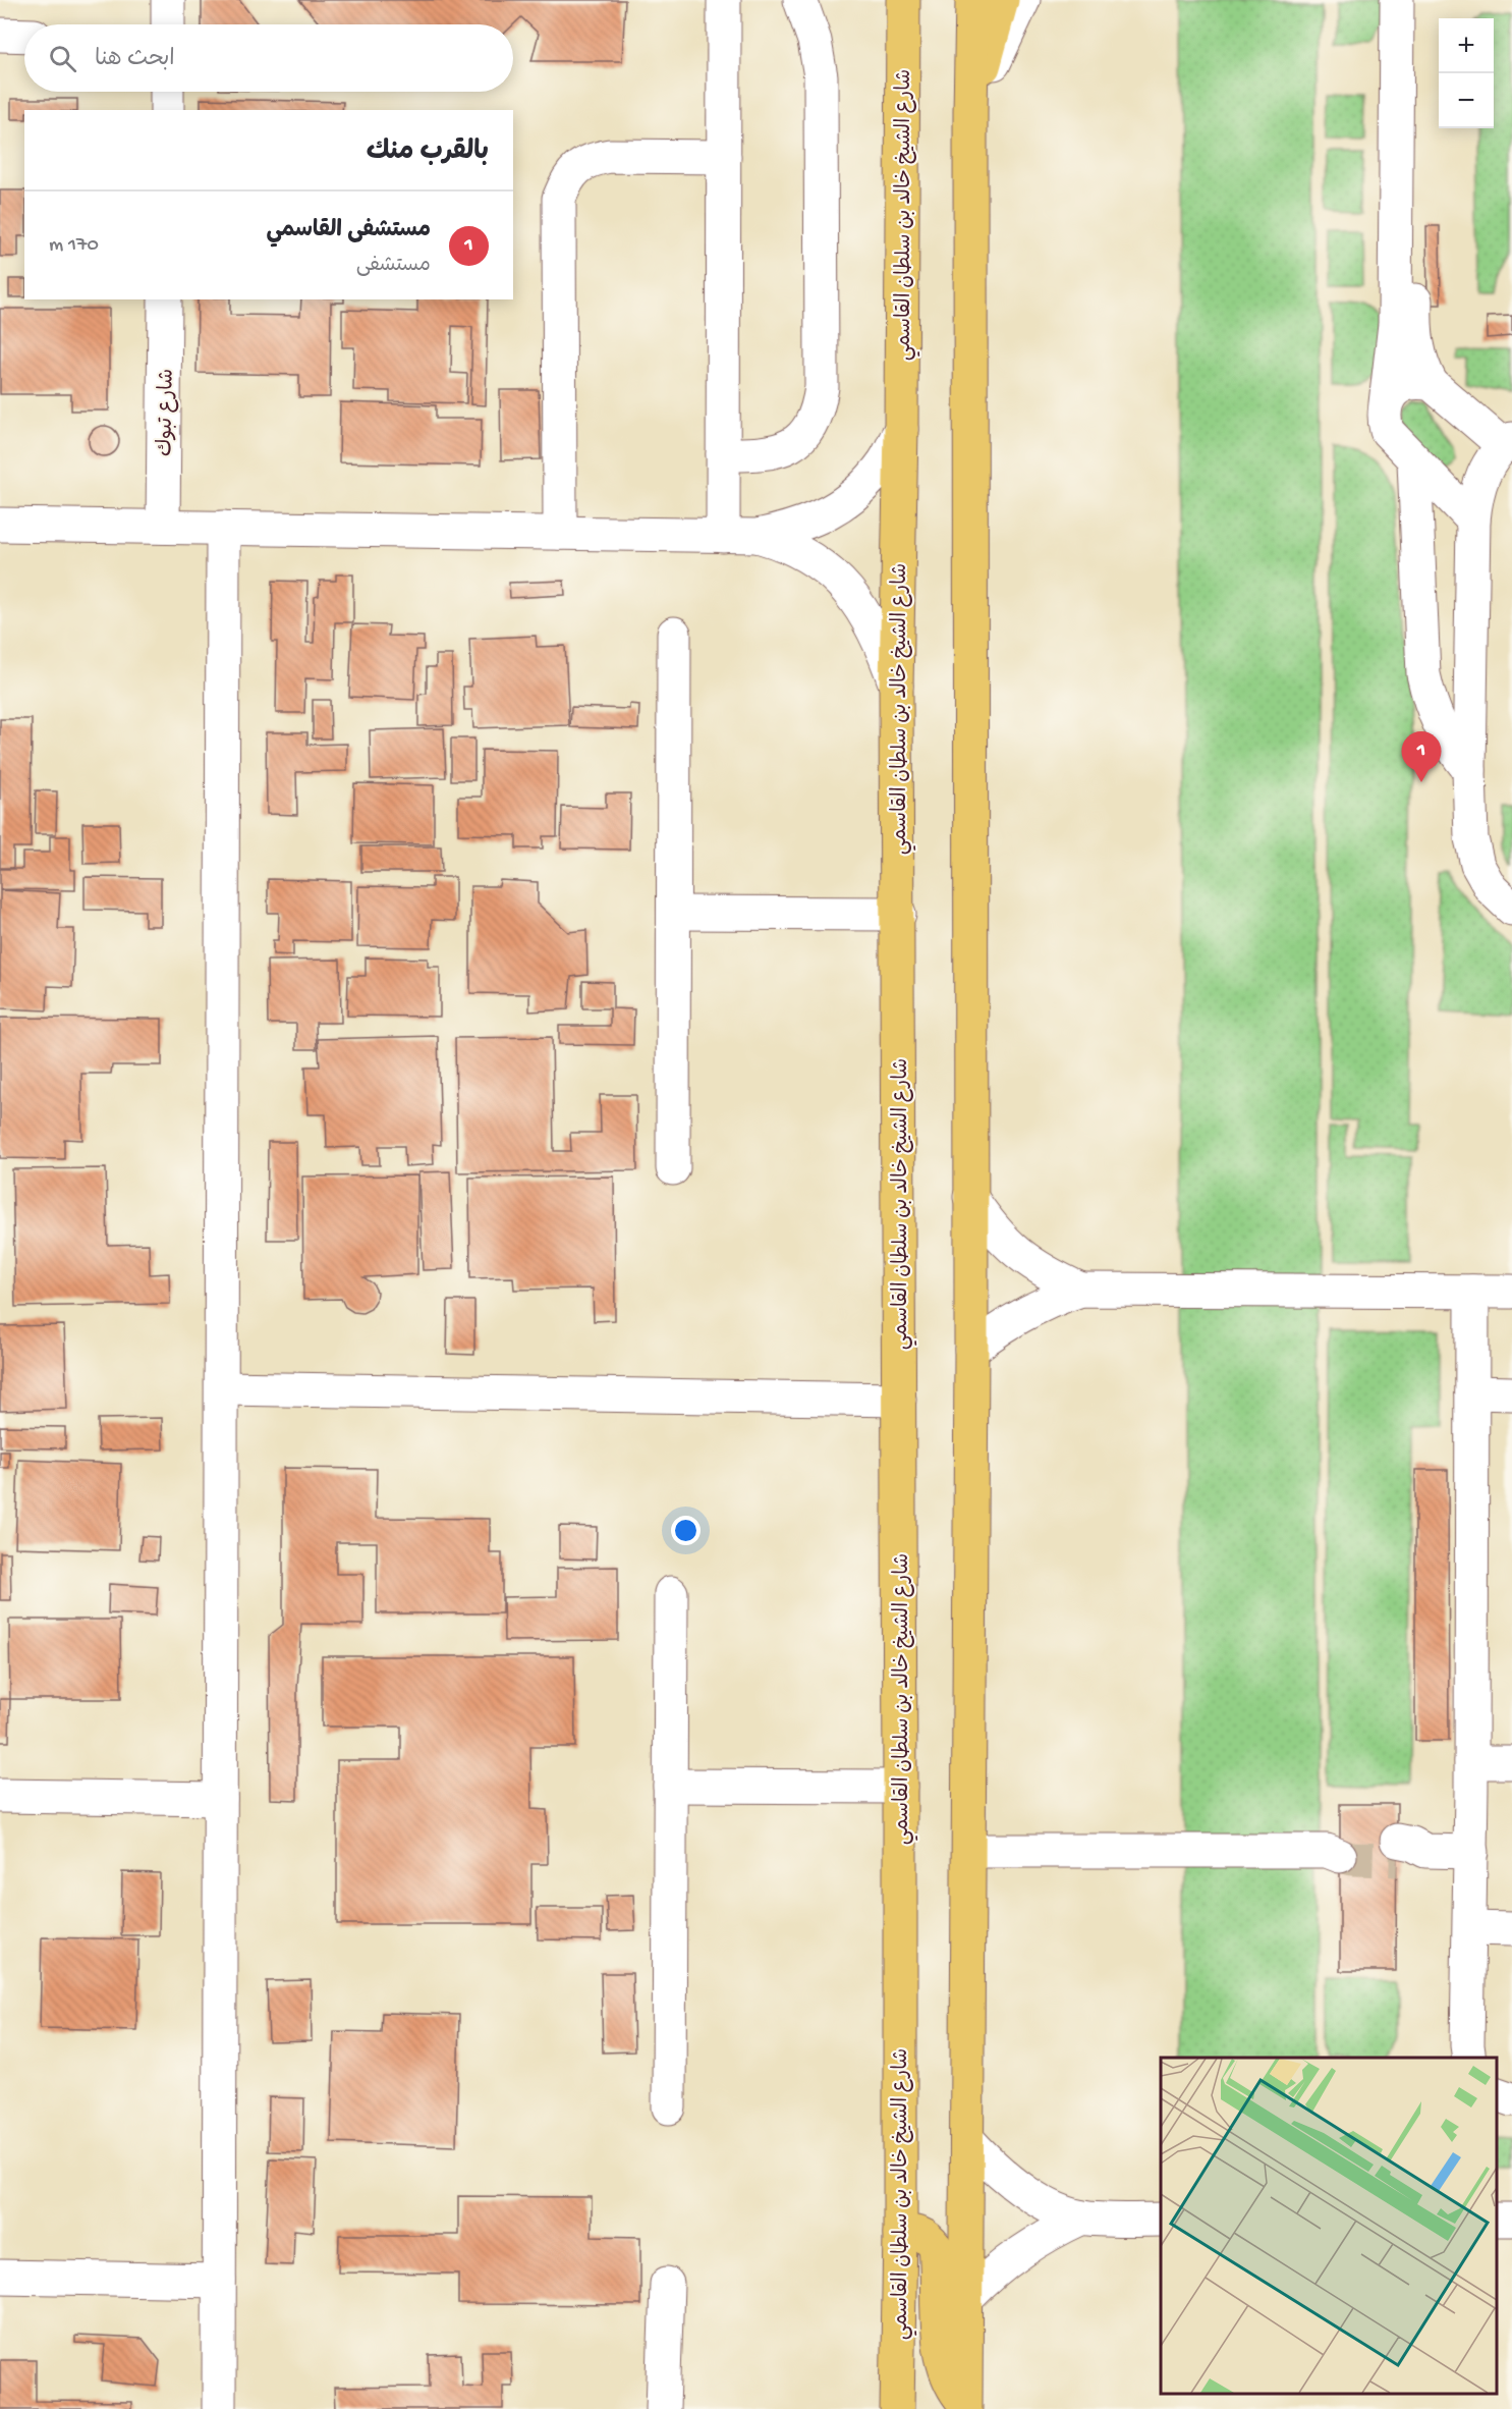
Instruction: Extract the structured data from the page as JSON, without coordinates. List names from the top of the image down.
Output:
{
  "streets": {
    "main road": ["شارع الشيخ خالد بن سلطان القاسمي"],
    "street": ["شارع تبوك"]
  },
  "page": {
    "map_buttons": ["+", "−"],
    "search": "ابحث هنا",
    "heading": "بالقرب منك",
    "list": [
      {
        "mark": "1",
        "name": "مستشفى القاسمي",
        "note": "مستشفى",
        "value": "170 m"
      }
    ],
    "pins": "1"
  }
}
